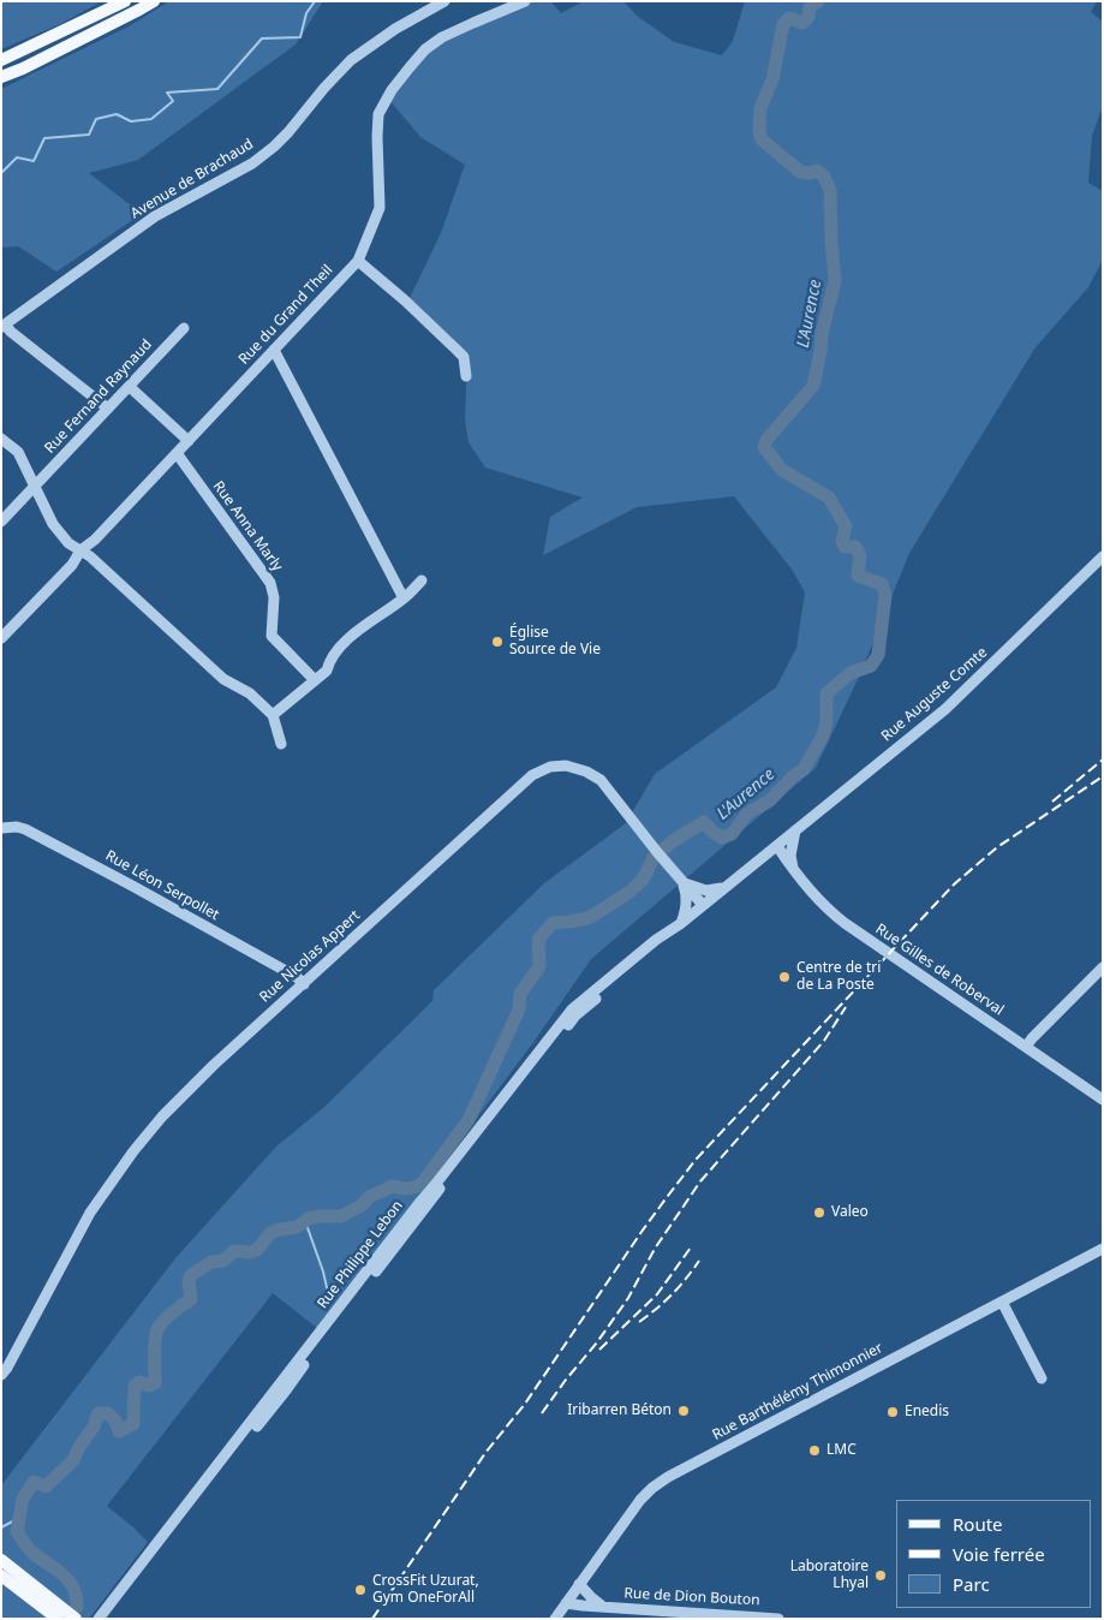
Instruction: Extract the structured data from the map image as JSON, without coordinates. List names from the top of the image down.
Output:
{
  "streets": {
    "street": [
      "Avenue de Brachaud",
      "Rue du Grand Theil",
      "Rue Fernand Raynaud",
      "Rue Anna Marly",
      "Rue Auguste Comte",
      "Rue Léon Serpollet",
      "Rue Nicolas Appert",
      "Rue Gilles de Roberval",
      "Rue Philippe Lebon",
      "Rue Barthélémy Thimonnier",
      "Rue de Dion Bouton"
    ]
  },
  "crossings": [
    ["Rue du Grand Theil", "Rue Anna Marly"],
    ["Rue Auguste Comte", "Rue Gilles de Roberval"],
    ["Rue Auguste Comte", "Rue Philippe Lebon"],
    ["Rue Léon Serpollet", "Rue Nicolas Appert"],
    ["Rue Nicolas Appert", "Rue Philippe Lebon"],
    ["Rue Gilles de Roberval", "Rue Philippe Lebon"],
    ["Rue Barthélémy Thimonnier", "Rue de Dion Bouton"]
  ],
  "water": ["L'Aurence"],
  "places": [
    "Église Source de Vie",
    "Centre de tri de La Poste",
    "Valeo",
    "Iribarren Béton",
    "Enedis",
    "LMC",
    "Laboratoire Lhyal",
    "CrossFit Uzurat, Gym OneForAll"
  ],
  "legend": ["Route", "Voie ferrée", "Parc"]
}
